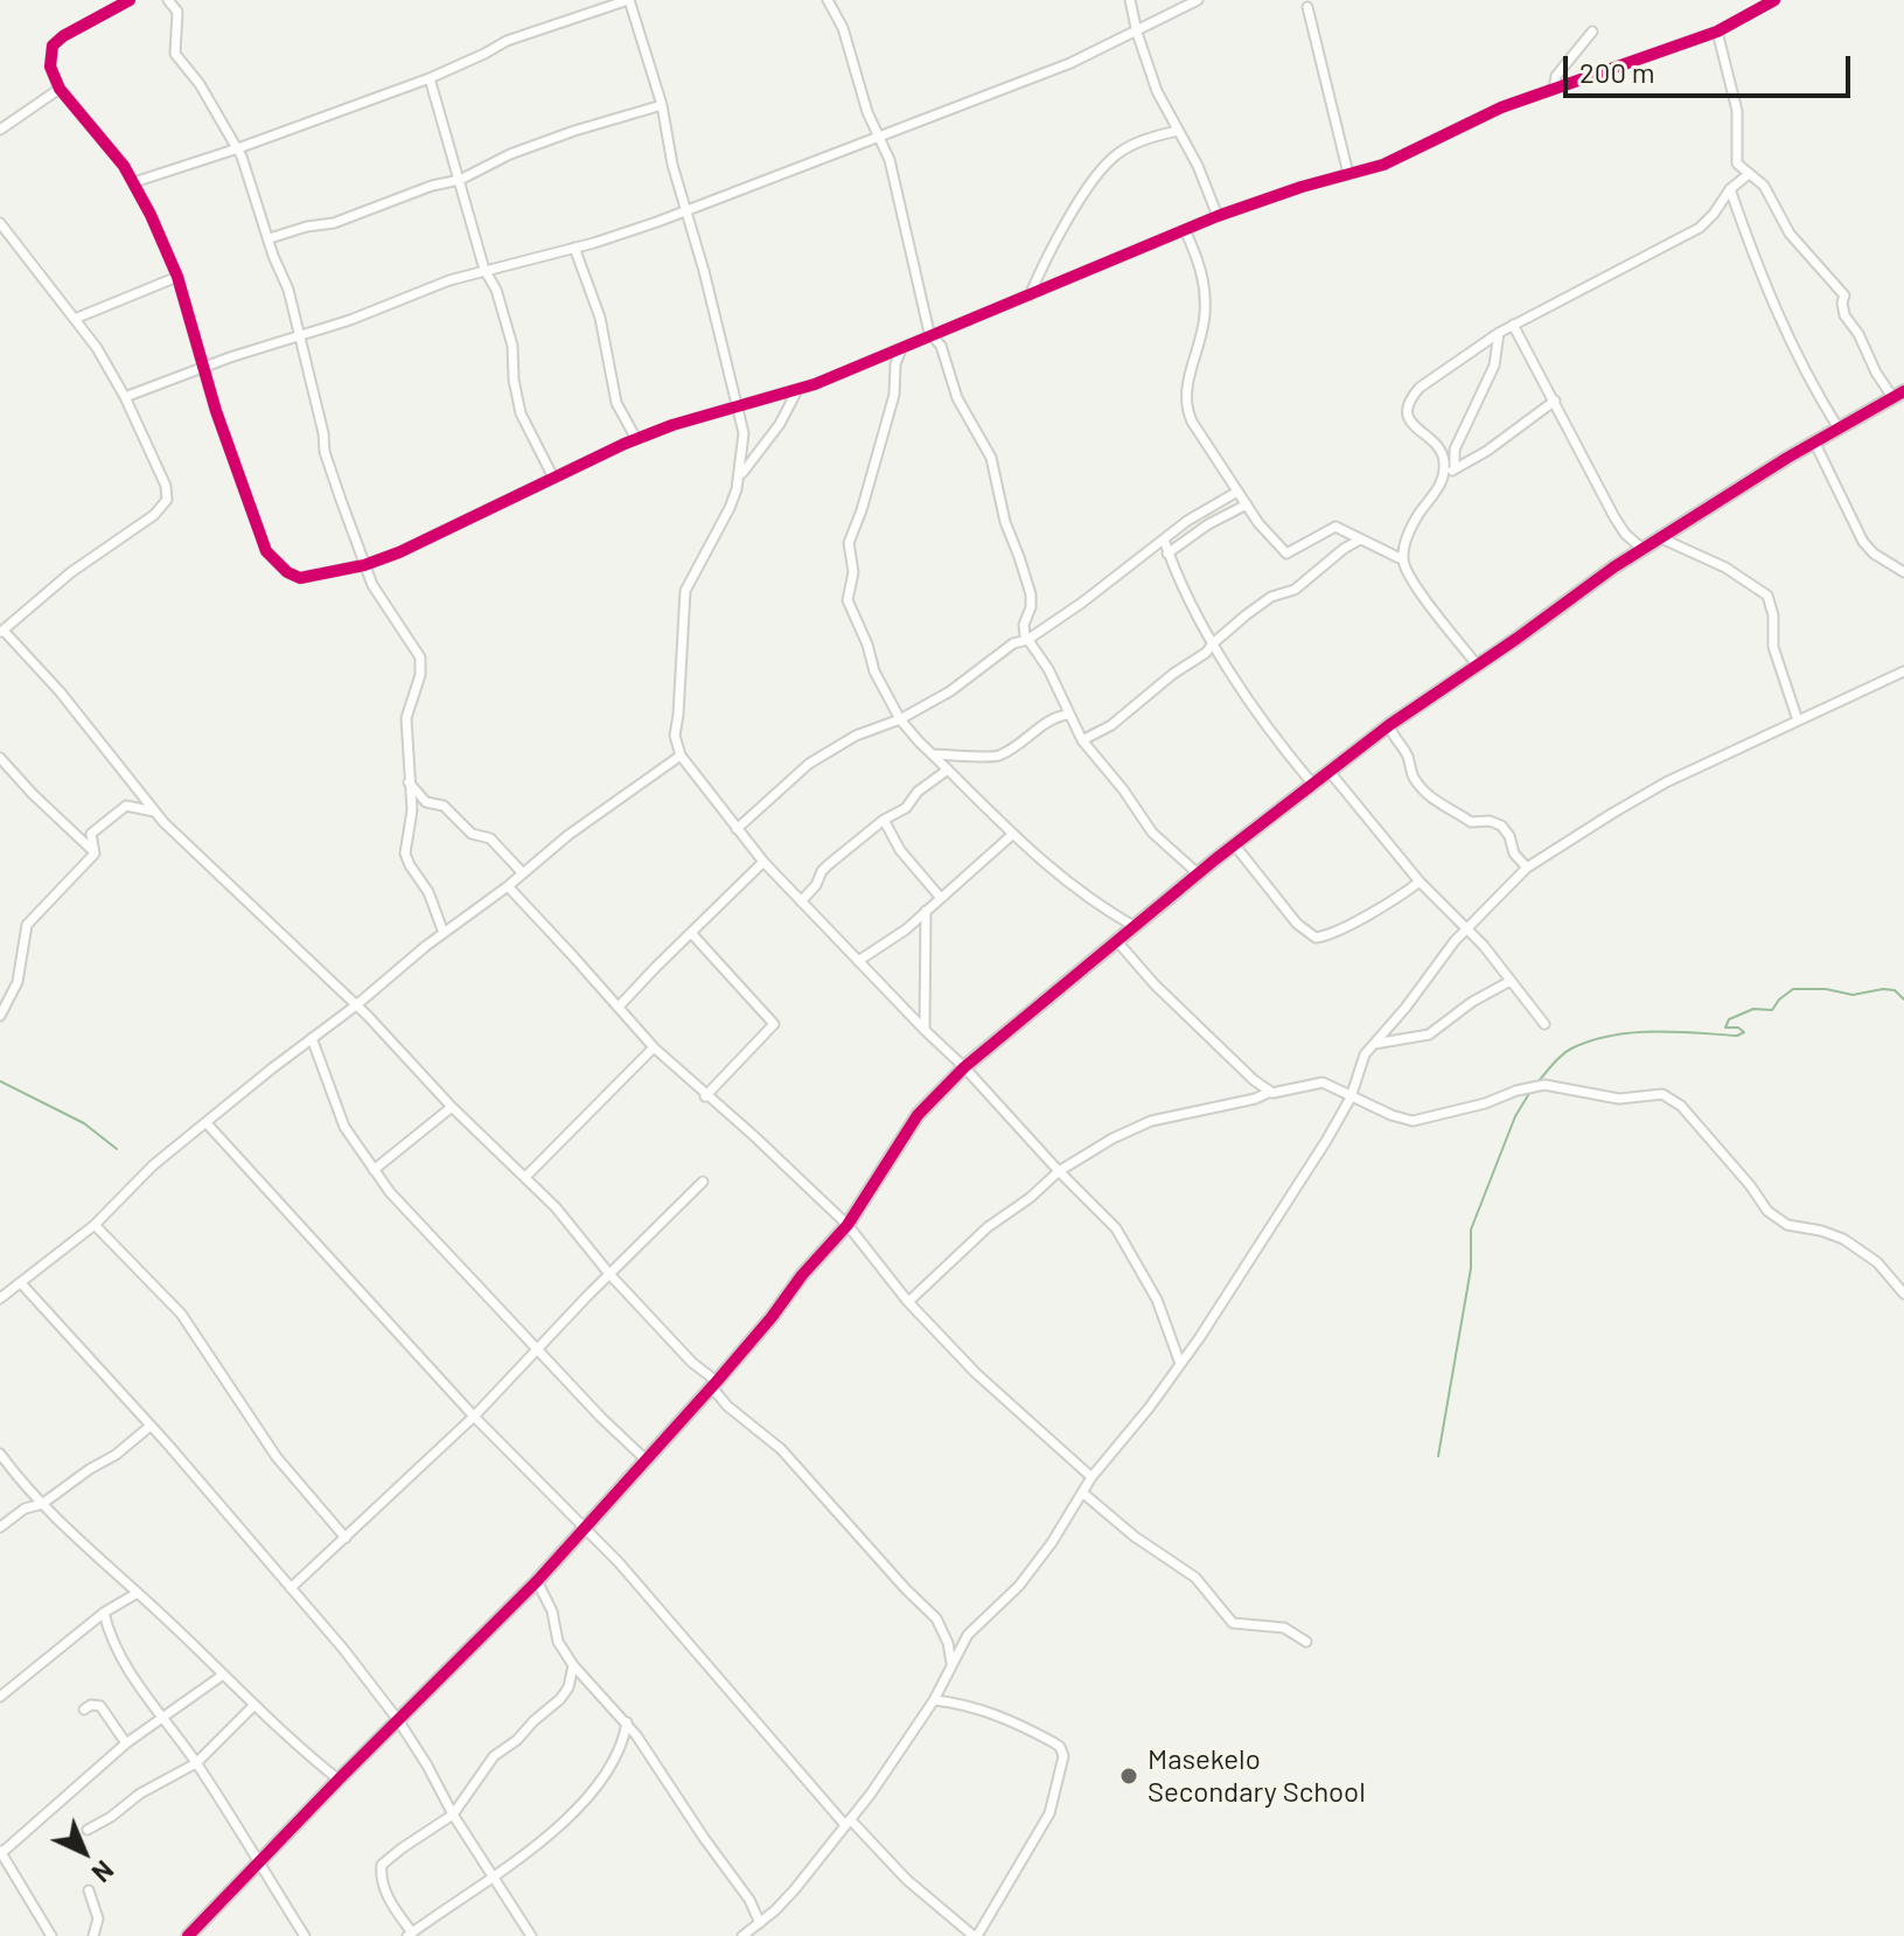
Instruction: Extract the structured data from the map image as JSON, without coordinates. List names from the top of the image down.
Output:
{
  "places": ["Masekelo Secondary School"],
  "scale_bar": "200 m",
  "north": "bottom right"
}
